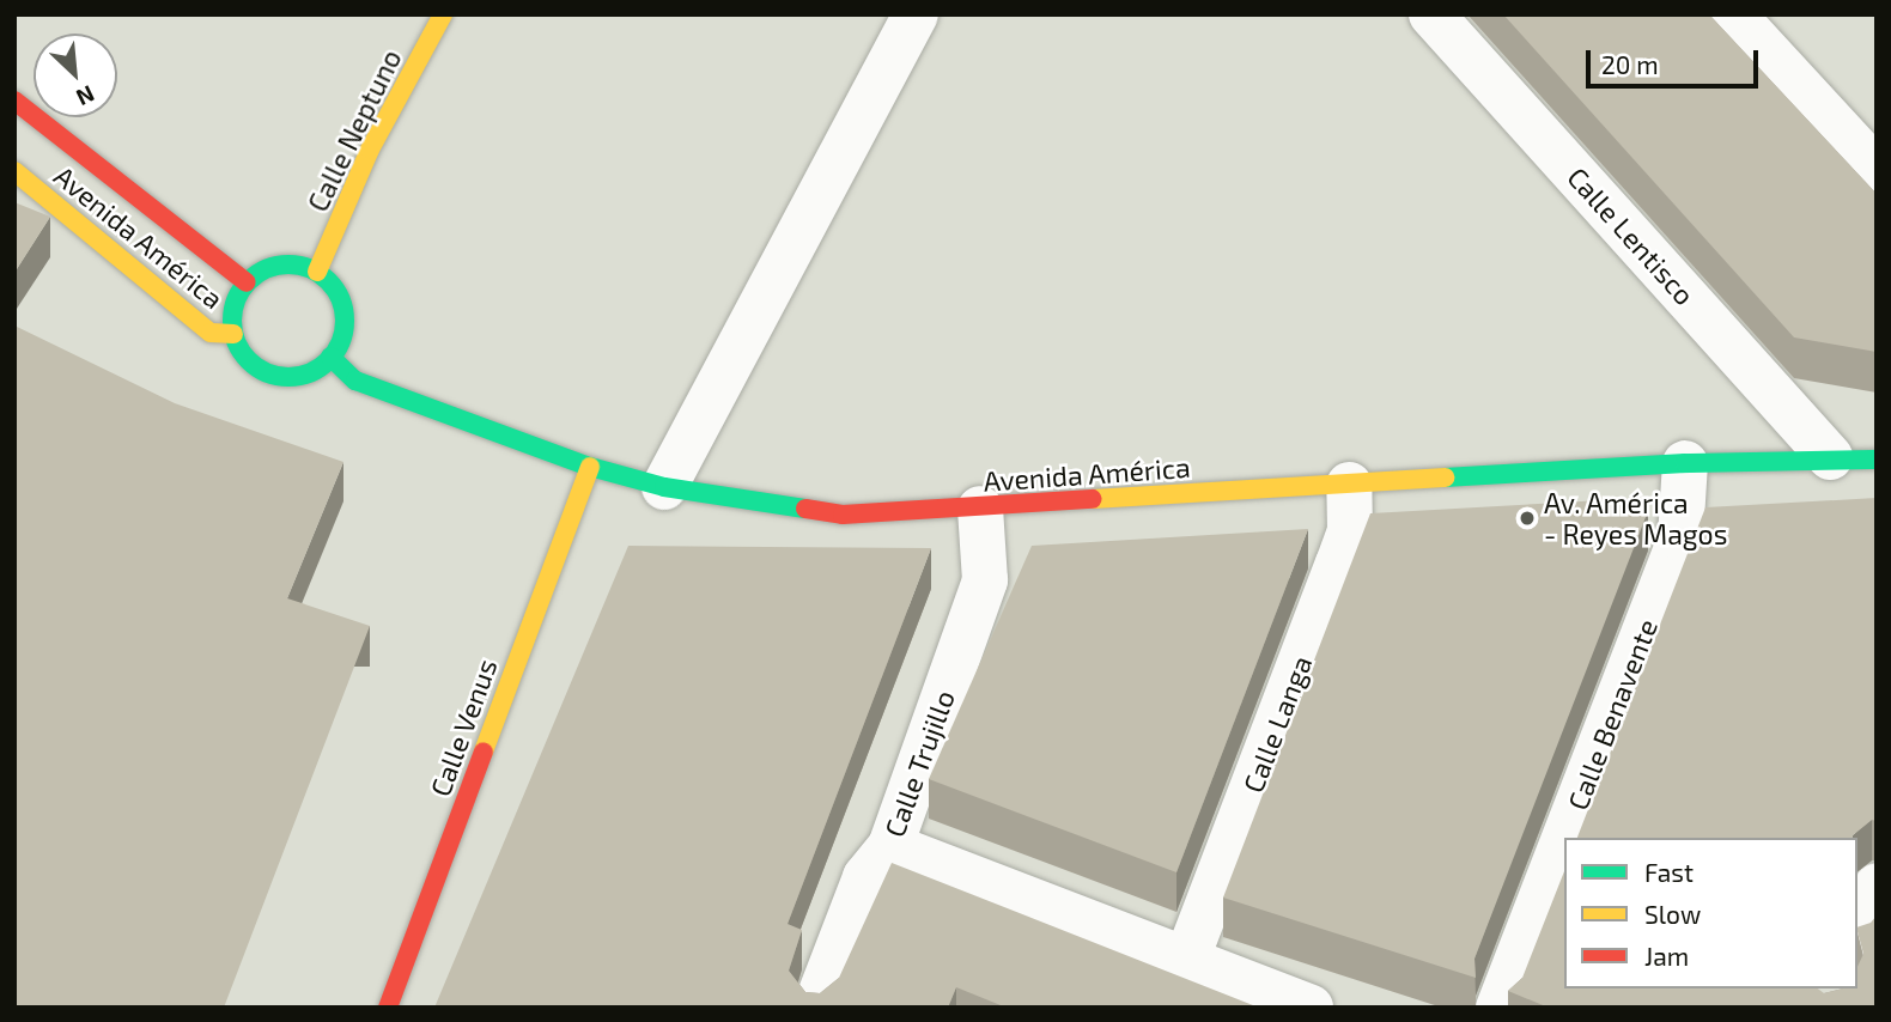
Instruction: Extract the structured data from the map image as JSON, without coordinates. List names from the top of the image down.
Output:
{
  "streets": {
    "street": [
      "Calle Neptuno",
      "Calle Lentisco",
      "Avenida América",
      "Calle Benavente",
      "Calle Langa",
      "Calle Venus",
      "Calle Trujillo"
    ]
  },
  "crossings": [
    ["Calle Neptuno", "Avenida América"],
    ["Calle Lentisco", "Avenida América"],
    ["Avenida América", "Calle Benavente"],
    ["Avenida América", "Calle Langa"],
    ["Avenida América", "Calle Venus"],
    ["Avenida América", "Calle Trujillo"]
  ],
  "places": ["Av. América - Reyes Magos"],
  "legend": ["Fast", "Slow", "Jam"],
  "scale_bar": "20 m",
  "north": "bottom right"
}
